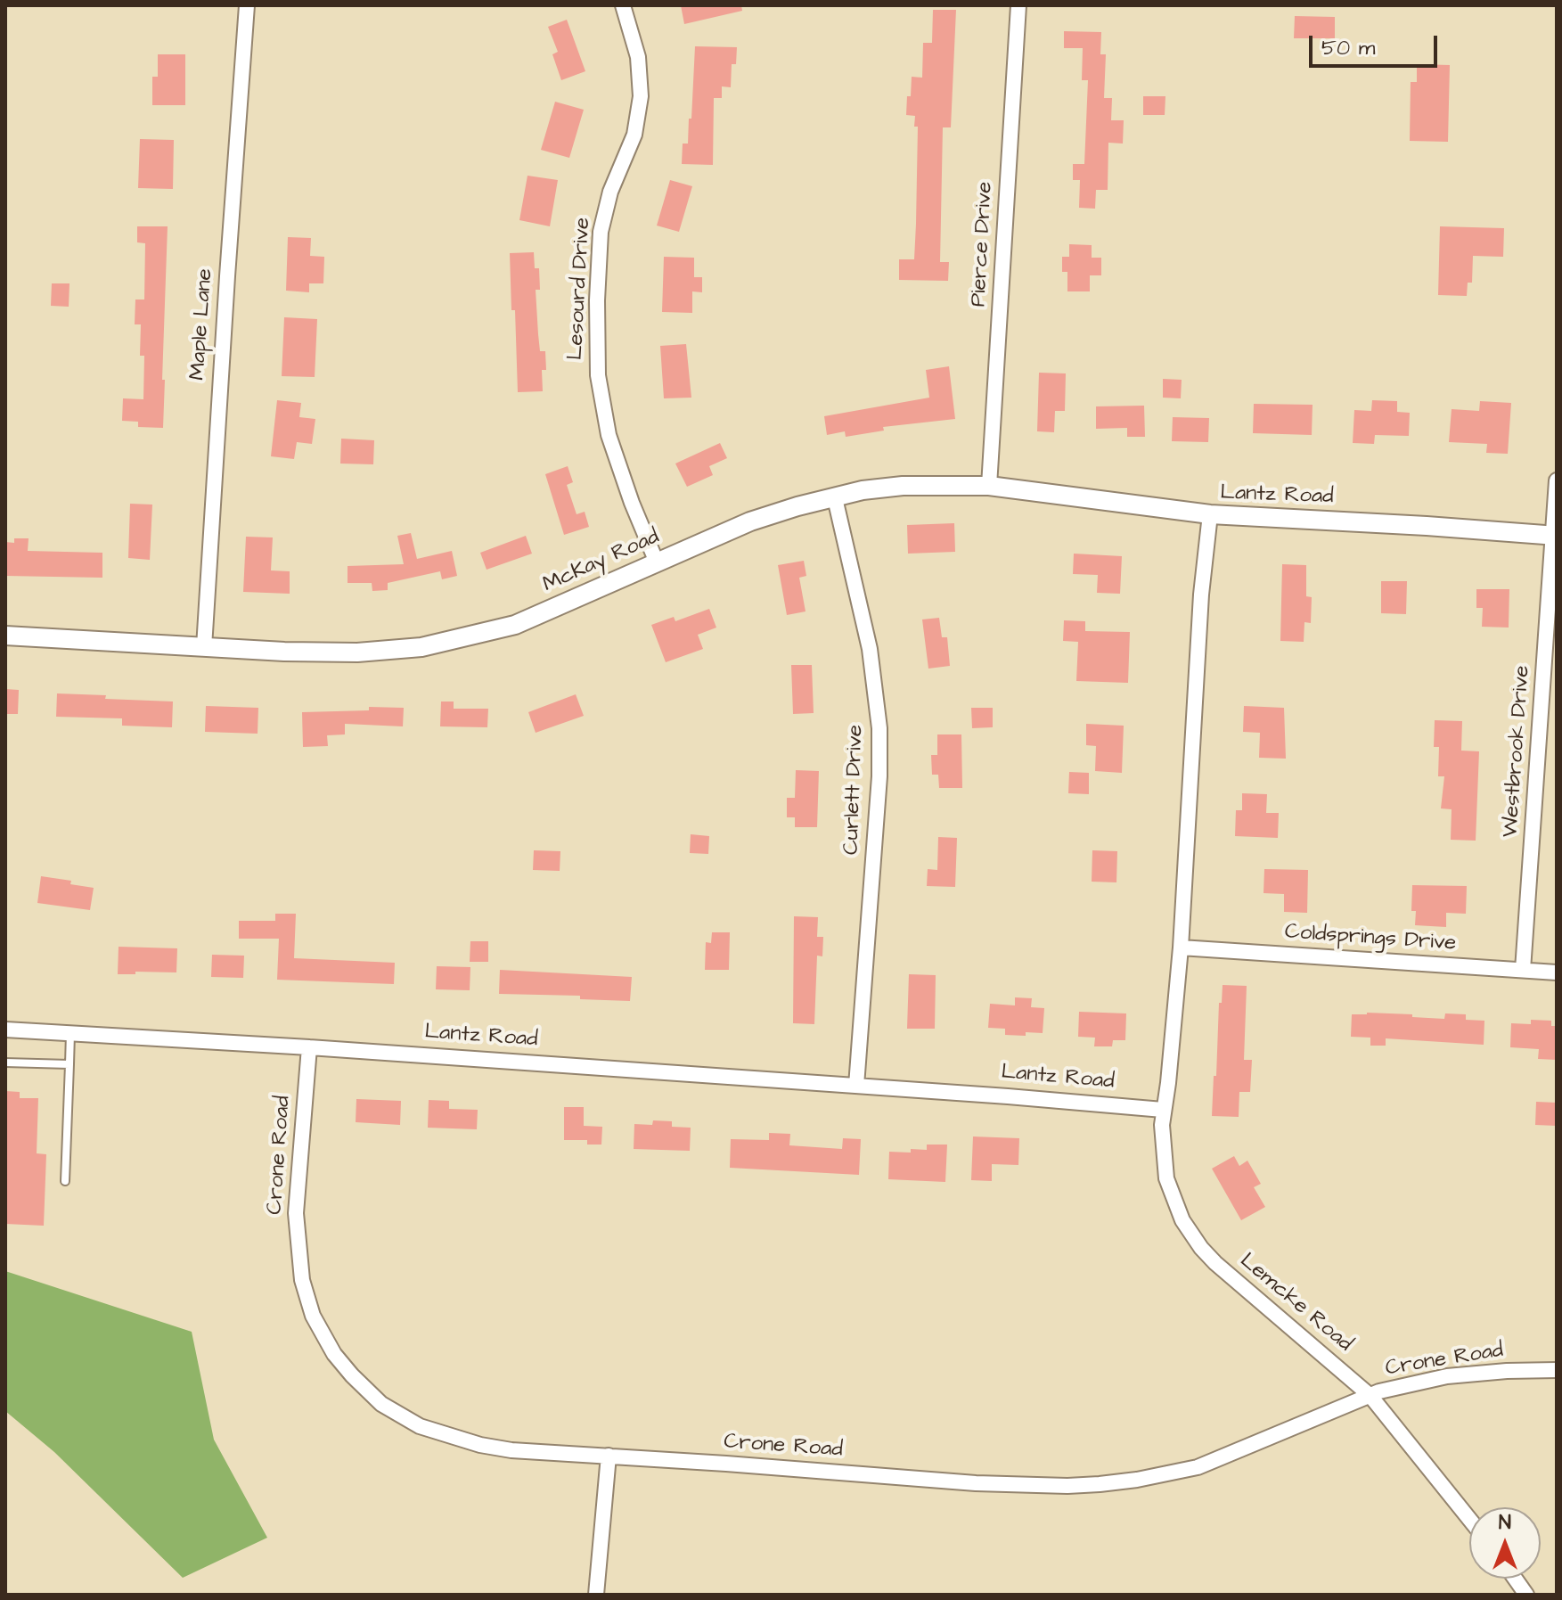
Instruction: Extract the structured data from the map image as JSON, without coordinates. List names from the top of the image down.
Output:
{
  "streets": {
    "street": [
      "Pierce Drive",
      "Lesourd Drive",
      "Maple Lane",
      "Lantz Road",
      "McKay Road",
      "Westbrook Drive",
      "Curlett Drive",
      "Coldsprings Drive",
      "Crone Road",
      "Lemcke Road"
    ]
  },
  "crossings": [
    ["Pierce Drive", "McKay Road"],
    ["Lesourd Drive", "McKay Road"],
    ["Maple Lane", "McKay Road"],
    ["Lantz Road", "McKay Road"],
    ["Lantz Road", "Westbrook Drive"],
    ["Lantz Road", "Curlett Drive"],
    ["Lantz Road", "Coldsprings Drive"],
    ["Lantz Road", "Crone Road"],
    ["Lantz Road", "Lemcke Road"],
    ["McKay Road", "Curlett Drive"],
    ["Westbrook Drive", "Coldsprings Drive"],
    ["Crone Road", "Lemcke Road"]
  ],
  "scale_bar": "50 m",
  "north": "top"
}
